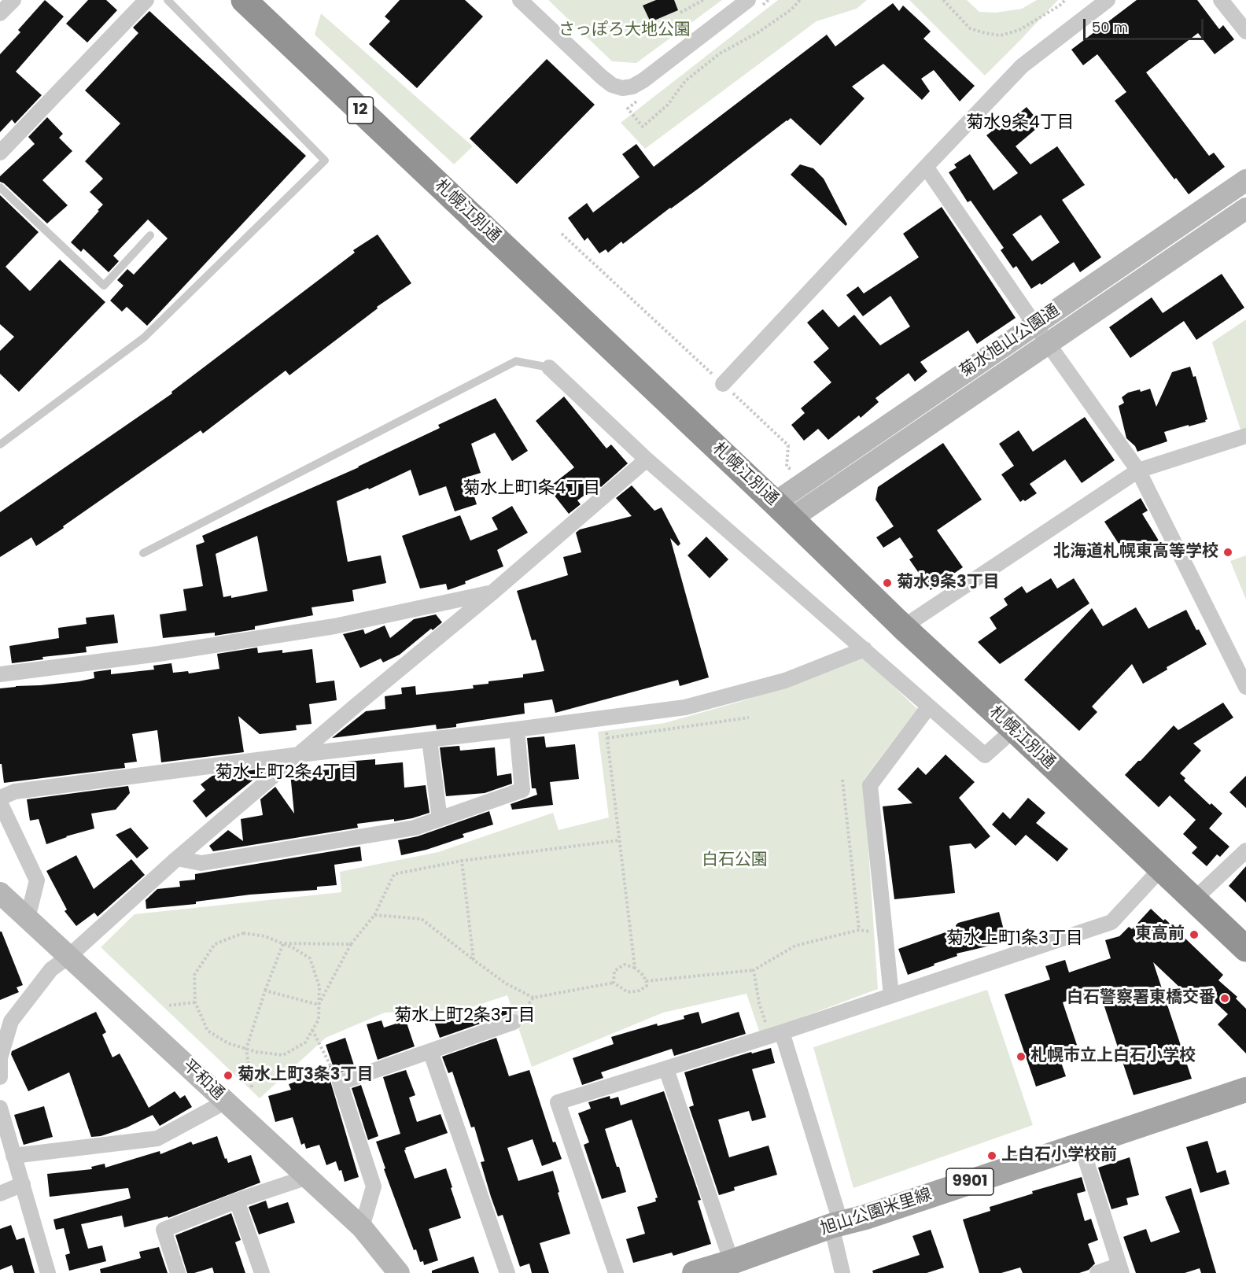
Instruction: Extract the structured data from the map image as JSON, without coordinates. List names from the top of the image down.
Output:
{
  "streets": {
    "highway": ["12", "札幌江別通"],
    "main road": ["9901", "旭山公園米里線"],
    "street": ["菊水旭山公園通", "平和通"]
  },
  "crossings": [
    ["札幌江別通", "菊水旭山公園通"]
  ],
  "districts": [
    "菊水9条4丁目",
    "菊水上町1条4丁目",
    "菊水上町2条4丁目",
    "菊水上町1条3丁目",
    "菊水上町2条3丁目"
  ],
  "parks": ["さっぽろ大地公園", "白石公園"],
  "places": [
    "北海道札幌東高等学校",
    "菊水9条3丁目",
    "東高前",
    "白石警察署東橋交番",
    "札幌市立上白石小学校",
    "菊水上町3条3丁目",
    "上白石小学校前"
  ],
  "scale_bar": "50 m"
}
